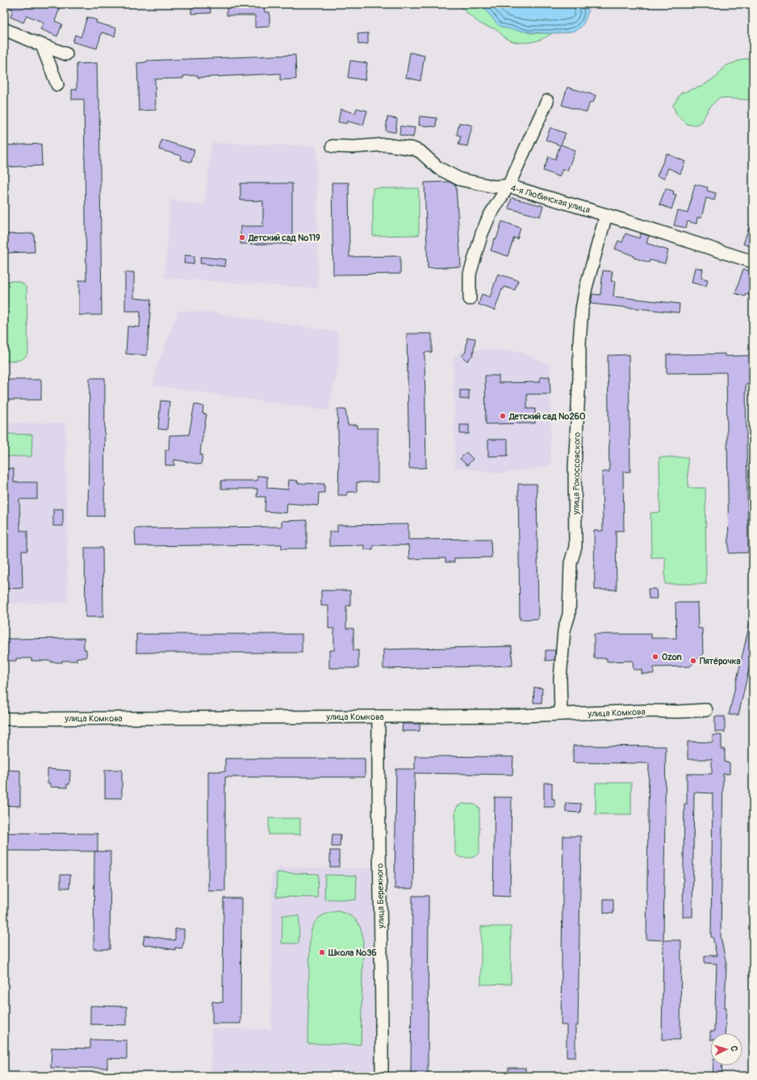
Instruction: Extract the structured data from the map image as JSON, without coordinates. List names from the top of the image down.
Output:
{
  "streets": {
    "street": [
      "4-я Любинская улица",
      "улица Рокоссовского",
      "улица Комкова",
      "улица Бережного"
    ]
  },
  "crossings": [
    ["4-я Любинская улица", "улица Рокоссовского"],
    ["улица Рокоссовского", "улица Комкова"],
    ["улица Комкова", "улица Бережного"]
  ],
  "places": [
    "Детский сад №119",
    "Детский сад №260",
    "Ozon",
    "Пятёрочка",
    "Школа №36"
  ],
  "north": "right"
}
